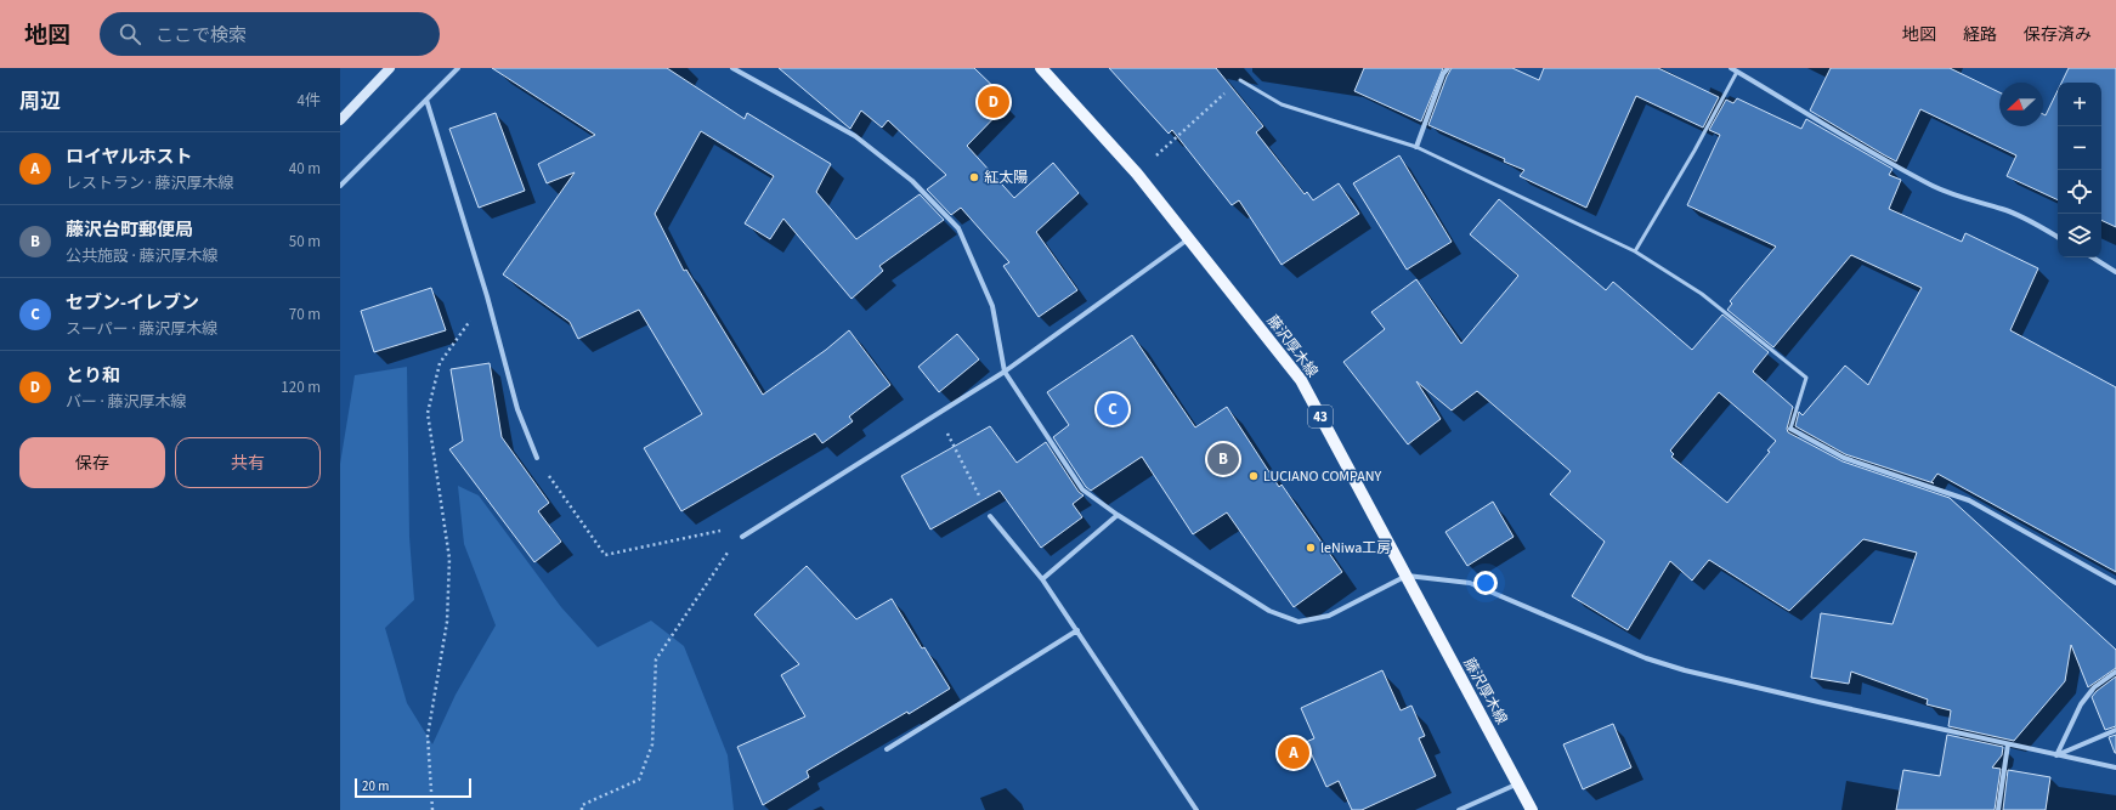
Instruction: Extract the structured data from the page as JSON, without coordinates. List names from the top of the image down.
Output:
{
  "streets": {
    "main road": ["藤沢厚木線", "43"]
  },
  "places": ["紅太陽", "LUCIANO COMPANY", "leNiwa工房"],
  "scale_bar": "20 m",
  "north": "left",
  "page": {
    "header": "地図",
    "search": "ここで検索",
    "nav": ["地図", "経路", "保存済み"],
    "heading": ["周辺", "4件"],
    "map_buttons": ["+", "−"],
    "pins": [
      "D",
      "C",
      "B",
      "A"
    ],
    "list": [
      {
        "mark": "A",
        "name": "ロイヤルホスト",
        "note": "レストラン · 藤沢厚木線",
        "value": "40 m"
      },
      {
        "mark": "B",
        "name": "藤沢台町郵便局",
        "note": "公共施設 · 藤沢厚木線",
        "value": "50 m"
      },
      {
        "mark": "C",
        "name": "セブン-イレブン",
        "note": "スーパー · 藤沢厚木線",
        "value": "70 m"
      },
      {
        "mark": "D",
        "name": "とり和",
        "note": "バー · 藤沢厚木線",
        "value": "120 m"
      }
    ],
    "buttons": ["保存", "共有"],
    "scale": "20 m"
  }
}
